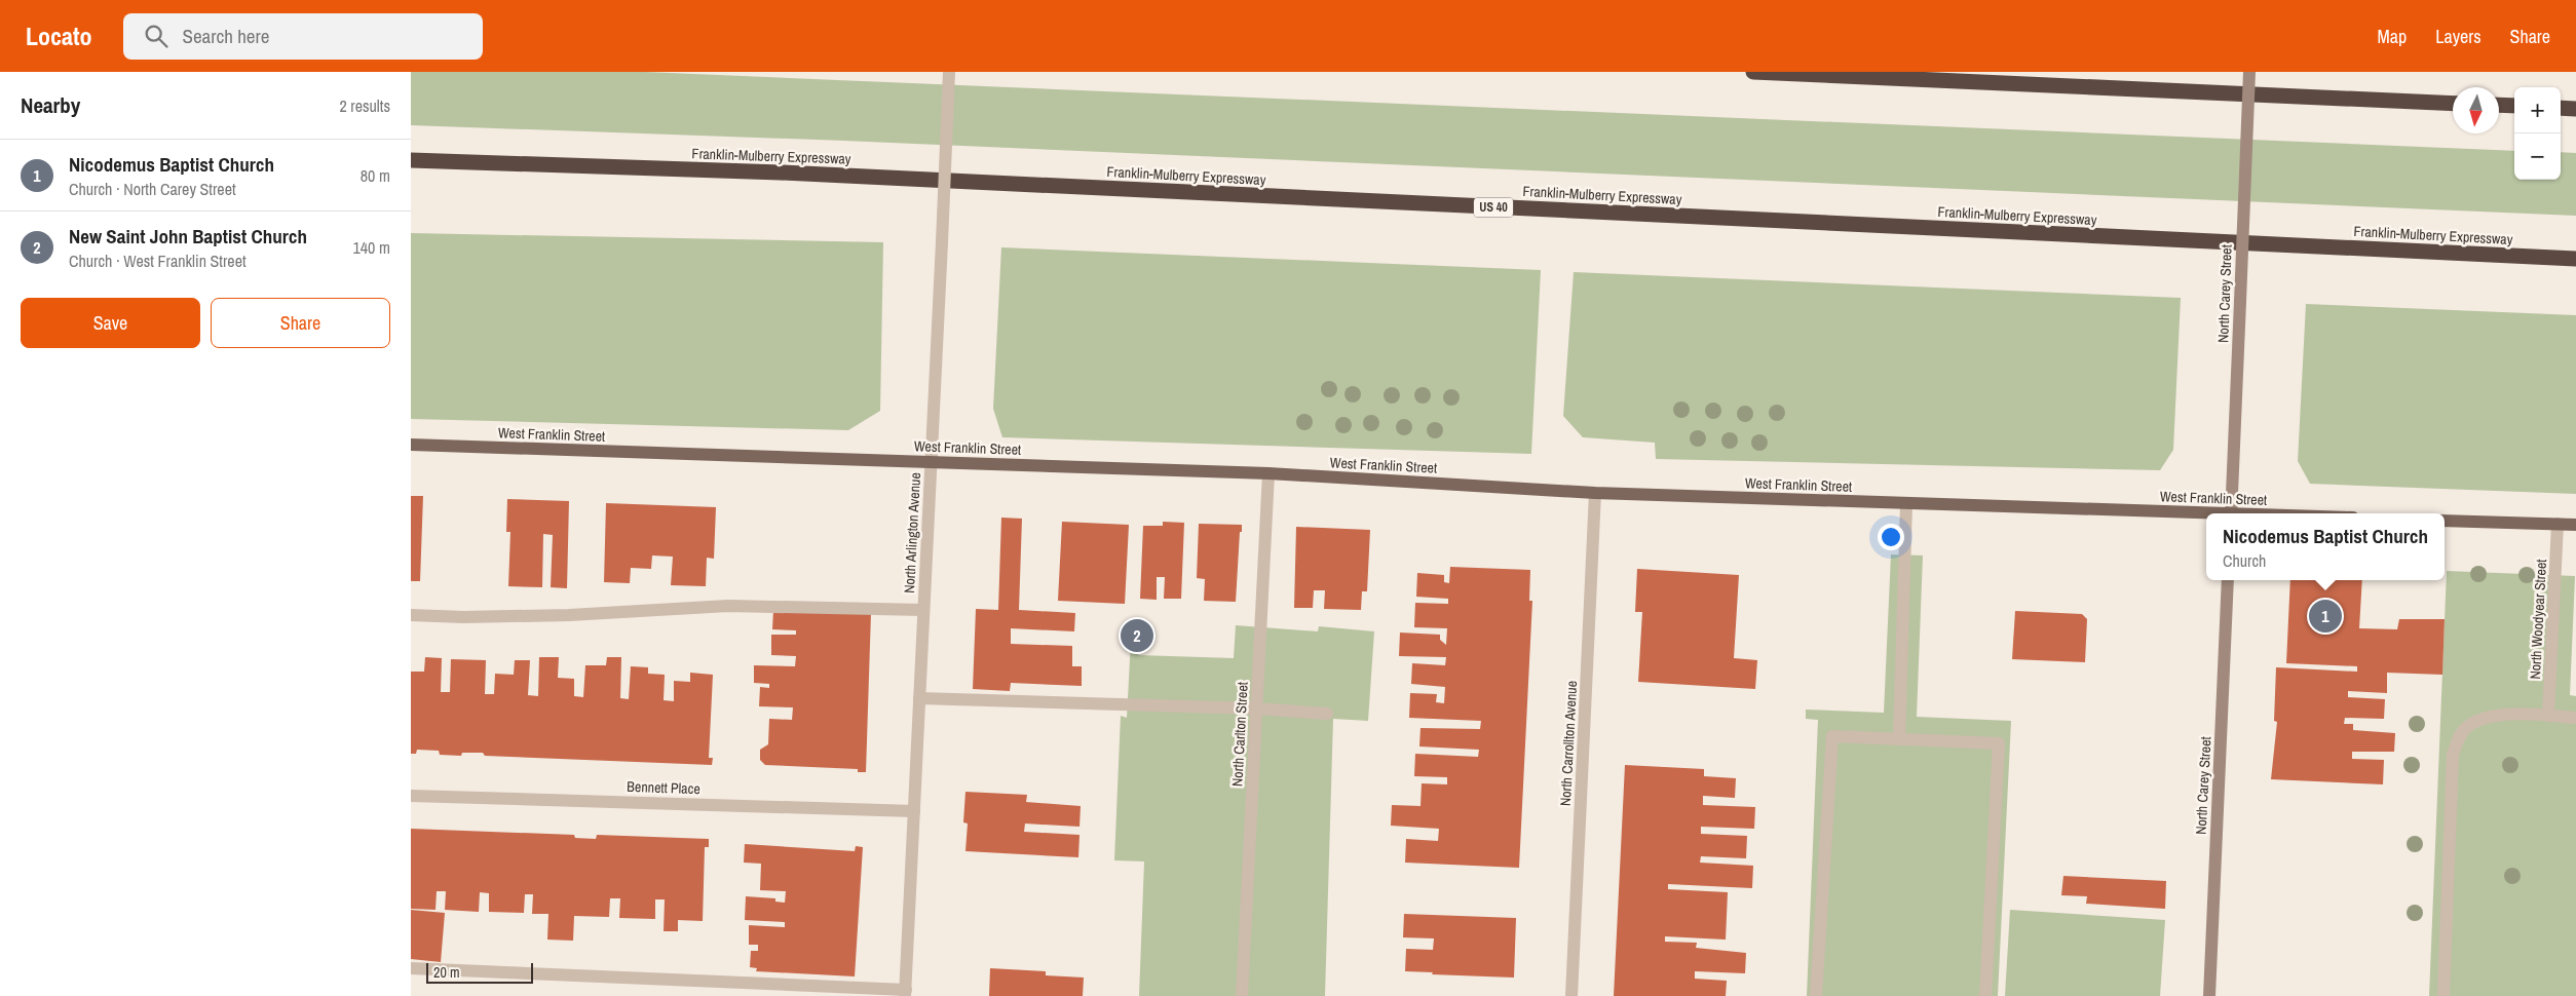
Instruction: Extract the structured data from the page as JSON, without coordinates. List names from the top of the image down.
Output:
{
  "streets": {
    "highway": ["Franklin-Mulberry Expressway", "US 40"],
    "main road": ["North Carey Street", "West Franklin Street"],
    "street": [
      "North Arlington Avenue",
      "North Woodyear Street",
      "North Carlton Street",
      "North Carrollton Avenue",
      "Bennett Place"
    ]
  },
  "crossings": [
    ["West Franklin Street", "North Arlington Avenue"],
    ["West Franklin Street", "North Carlton Street"],
    ["West Franklin Street", "North Carrollton Avenue"],
    ["North Arlington Avenue", "Bennett Place"]
  ],
  "scale_bar": "20 m",
  "north": "bottom",
  "page": {
    "header": "Locato",
    "search": "Search here",
    "nav": ["Map", "Layers", "Share"],
    "heading": ["Nearby", "2 results"],
    "map_buttons": ["+", "−"],
    "list": [
      {
        "mark": "1",
        "name": "Nicodemus Baptist Church",
        "note": "Church · North Carey Street",
        "value": "80 m"
      },
      {
        "mark": "2",
        "name": "New Saint John Baptist Church",
        "note": "Church · West Franklin Street",
        "value": "140 m"
      }
    ],
    "buttons": ["Save", "Share"],
    "popup": ["Nicodemus Baptist Church", "Church"],
    "pins": ["1", "2"],
    "scale": "20 m"
  }
}
